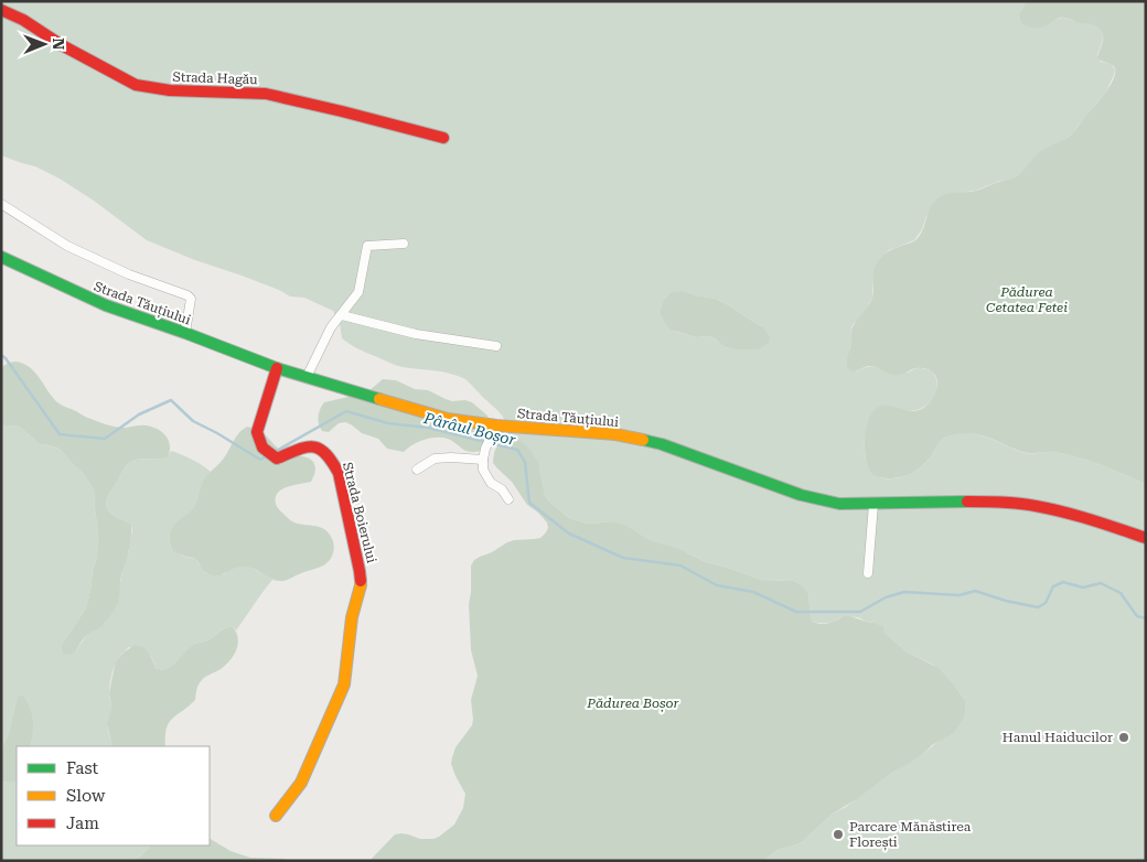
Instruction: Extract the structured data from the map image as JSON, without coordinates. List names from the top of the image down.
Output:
{
  "streets": {
    "street": ["Strada Hagău", "Strada Tăuțiului", "Strada Boierului"]
  },
  "crossings": [
    ["Strada Tăuțiului", "Strada Boierului"]
  ],
  "water": ["Pârâul Boșor"],
  "parks": ["Pădurea Cetatea Fetei", "Pădurea Boșor"],
  "places": ["Hanul Haiducilor", "Parcare Mănăstirea Florești"],
  "legend": ["Fast", "Slow", "Jam"],
  "north": "right"
}
